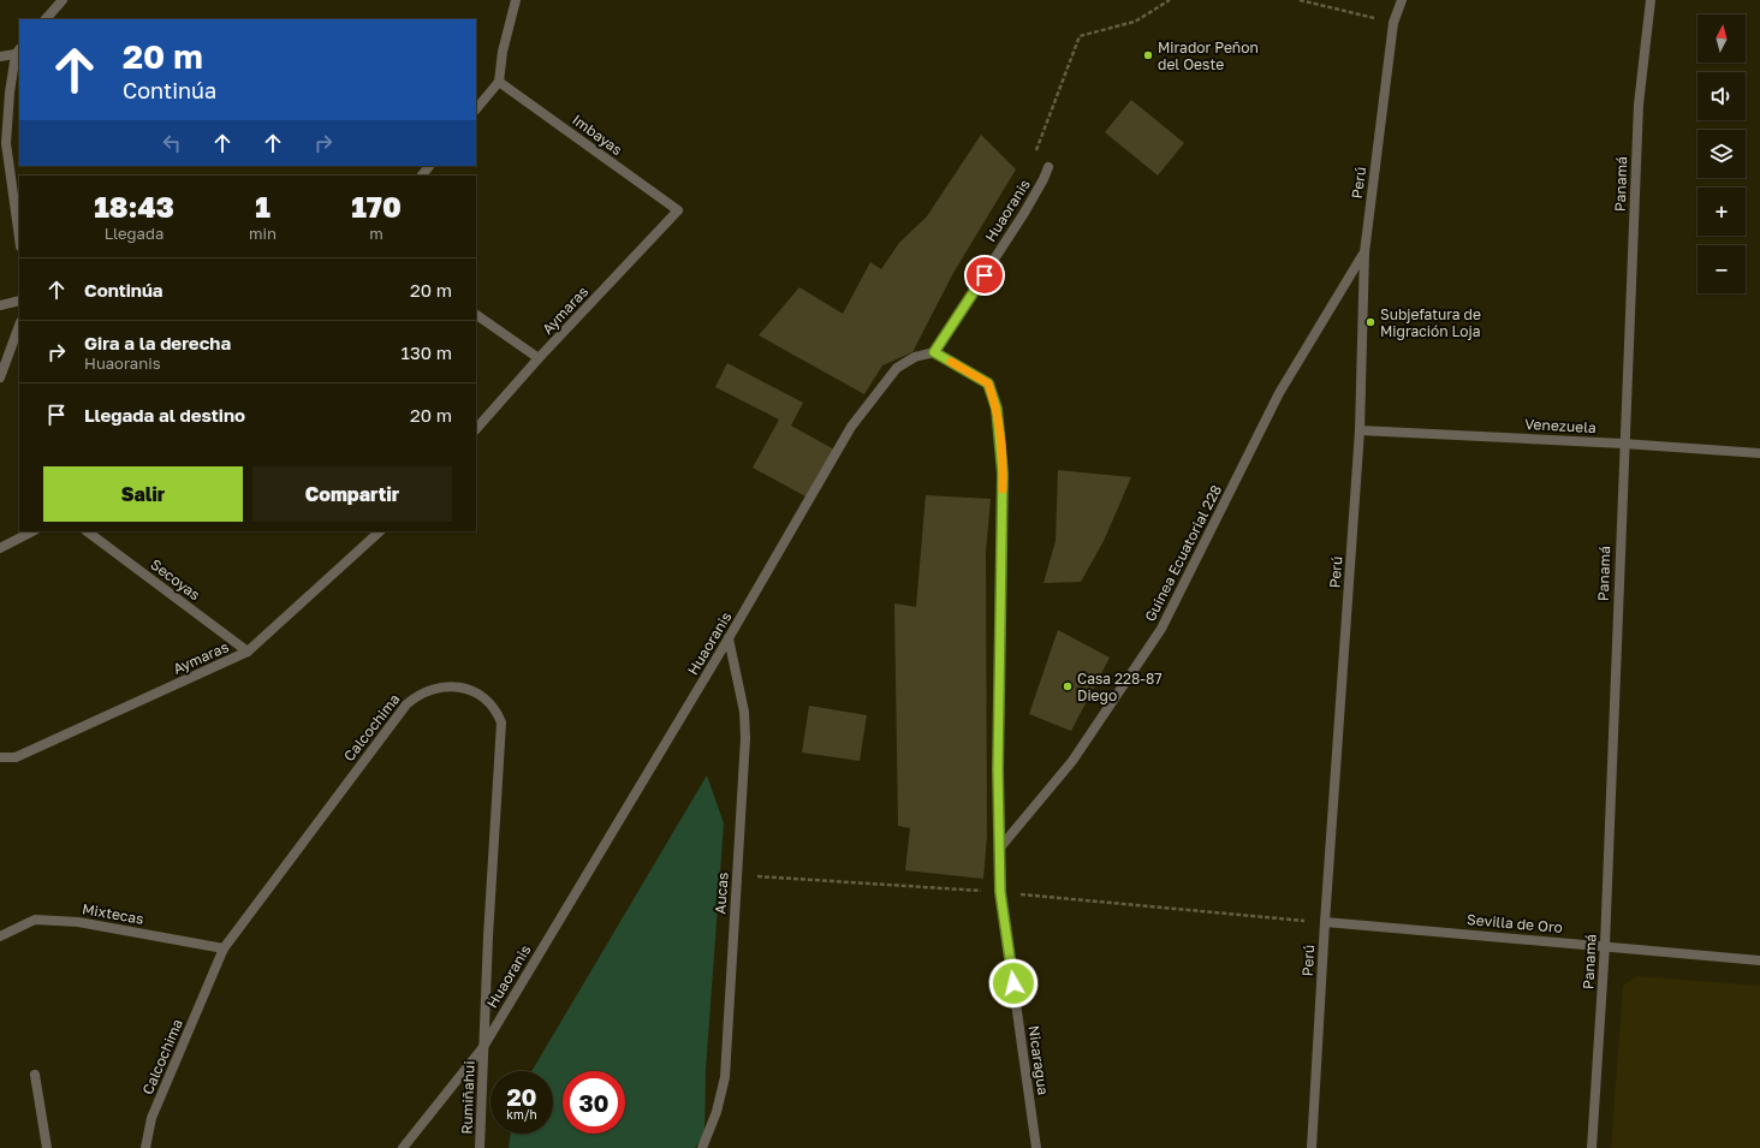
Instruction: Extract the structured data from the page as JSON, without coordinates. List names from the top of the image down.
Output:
{
  "streets": {
    "street": [
      "Imbayas",
      "Perú",
      "Panamá",
      "Huaoranis",
      "Aymaras",
      "Venezuela",
      "Guinea Ecuatorial 228",
      "Secoyas",
      "Calcochima",
      "Aucas",
      "Mixtecas",
      "Sevilla de Oro",
      "Nicaragua",
      "Rumiñahui"
    ]
  },
  "crossings": [
    ["Imbayas", "Aymaras"],
    ["Perú", "Venezuela"],
    ["Perú", "Guinea Ecuatorial 228"],
    ["Perú", "Sevilla de Oro"],
    ["Panamá", "Venezuela"],
    ["Panamá", "Sevilla de Oro"],
    ["Huaoranis", "Calcochima"],
    ["Huaoranis", "Aucas"],
    ["Huaoranis", "Nicaragua"],
    ["Huaoranis", "Rumiñahui"],
    ["Aymaras", "Secoyas"],
    ["Guinea Ecuatorial 228", "Nicaragua"],
    ["Calcochima", "Mixtecas"],
    ["Calcochima", "Rumiñahui"]
  ],
  "places": ["Mirador Peñon del Oeste", "Subjefatura de Migración Loja", "Casa 228-87 Diego"],
  "north": "top",
  "page": {
    "map_buttons": ["+", "−"],
    "turn": ["20 m", "Continúa"],
    "eta": [
      "18:43",
      "Llegada",
      "1",
      "min",
      "170",
      "m"
    ],
    "list": [
      {
        "name": "Continúa",
        "value": "20 m"
      },
      {
        "name": "Gira a la derecha",
        "note": "Huaoranis",
        "value": "130 m"
      },
      {
        "name": "Llegada al destino",
        "value": "20 m"
      }
    ],
    "buttons": ["Salir", "Compartir"],
    "speed": "20 km/h",
    "limit": "30"
  }
}
